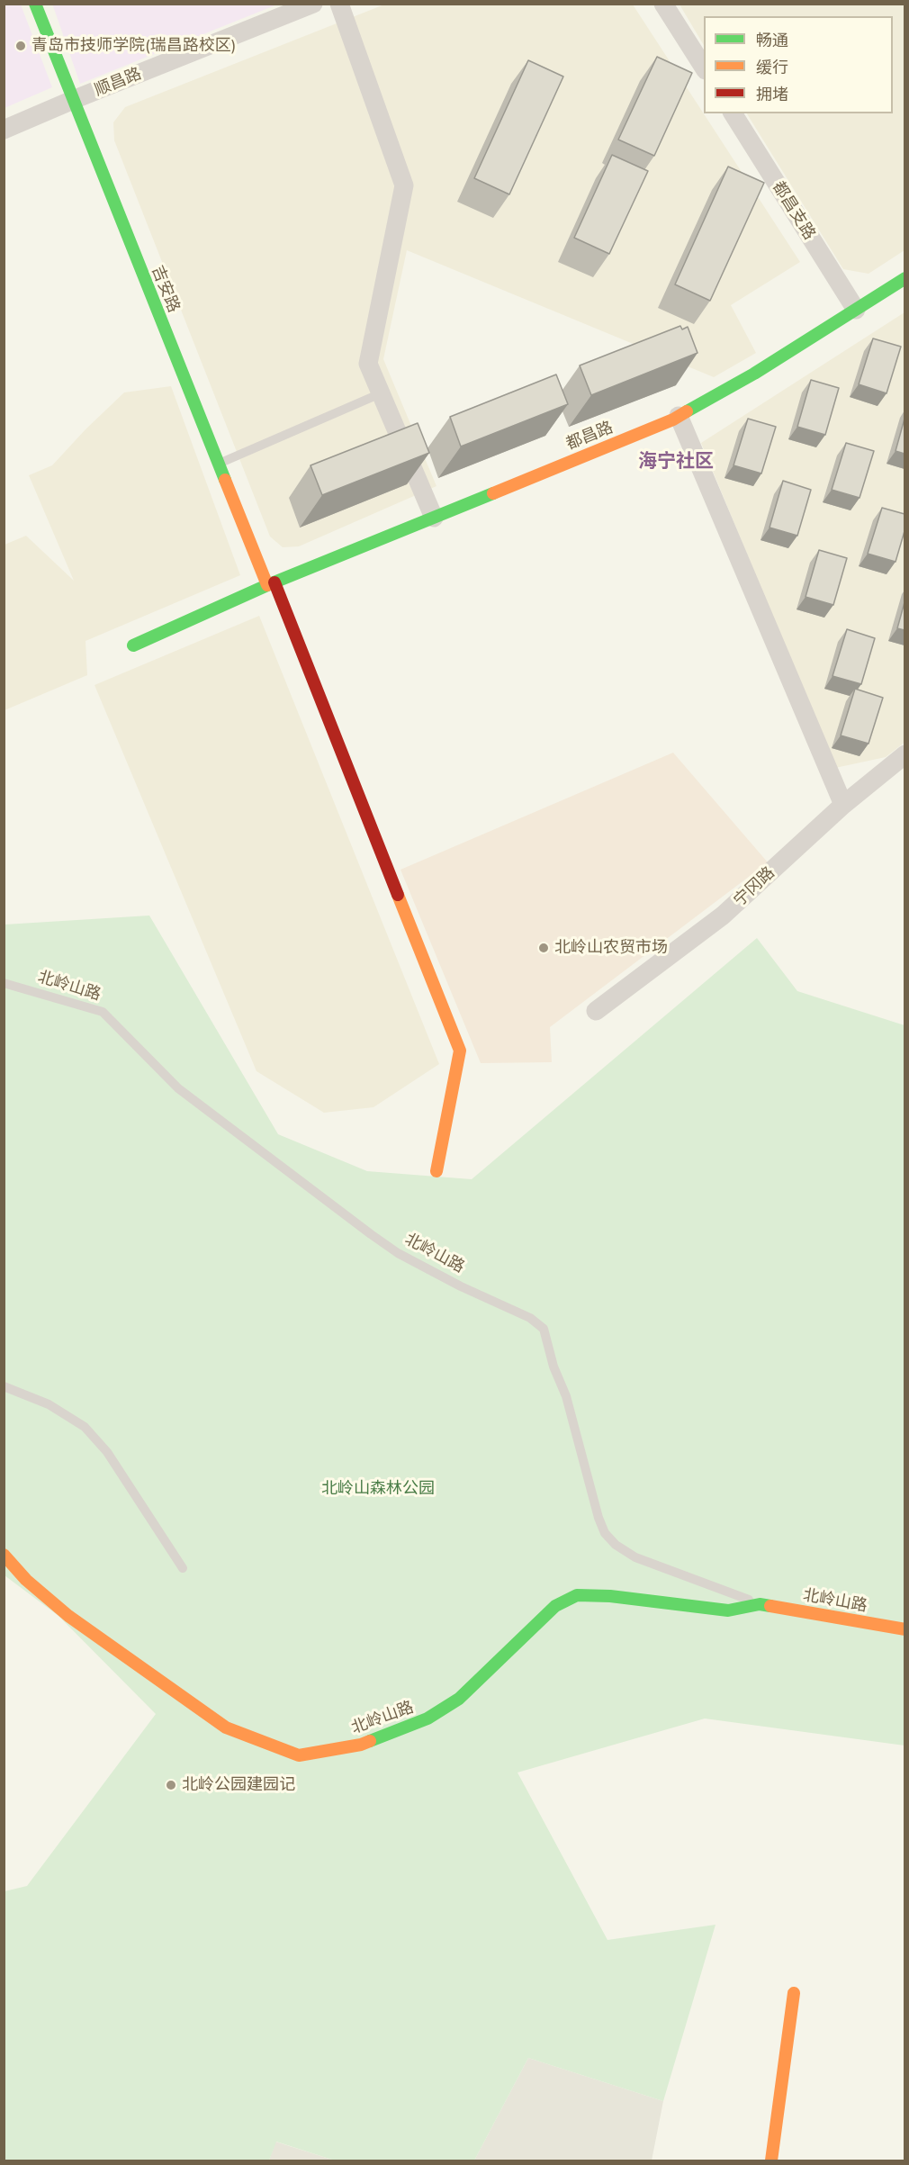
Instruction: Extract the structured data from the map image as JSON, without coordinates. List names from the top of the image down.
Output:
{
  "streets": {
    "street": [
      "顺昌路",
      "都昌支路",
      "吉安路",
      "都昌路",
      "宁冈路",
      "北岭山路"
    ]
  },
  "crossings": [
    ["顺昌路", "吉安路"],
    ["都昌支路", "都昌路"],
    ["吉安路", "都昌路"]
  ],
  "districts": ["海宁社区"],
  "parks": ["北岭山森林公园"],
  "places": ["青岛市技师学院(瑞昌路校区)", "北岭山农贸市场", "北岭公园建园记"],
  "legend": ["畅通", "缓行", "拥堵"]
}
